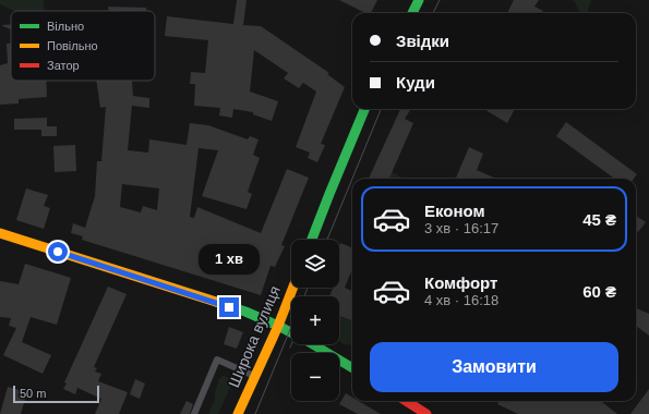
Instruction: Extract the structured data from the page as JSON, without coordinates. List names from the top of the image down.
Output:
{
  "streets": {
    "street": ["Широка вулиця"]
  },
  "legend": ["Вільно", "Повільно", "Затор"],
  "scale_bar": "50 m",
  "page": {
    "banner": ["Звідки", "Куди"],
    "list": [
      {
        "name": "Економ",
        "note": "3 хв · 16:17",
        "value": "45 ₴"
      },
      {
        "name": "Комфорт",
        "note": "4 хв · 16:18",
        "value": "60 ₴"
      }
    ],
    "map_buttons": ["+", "−"],
    "bubble": "1 хв",
    "buttons": "Замовити",
    "scale": "50 m"
  }
}
